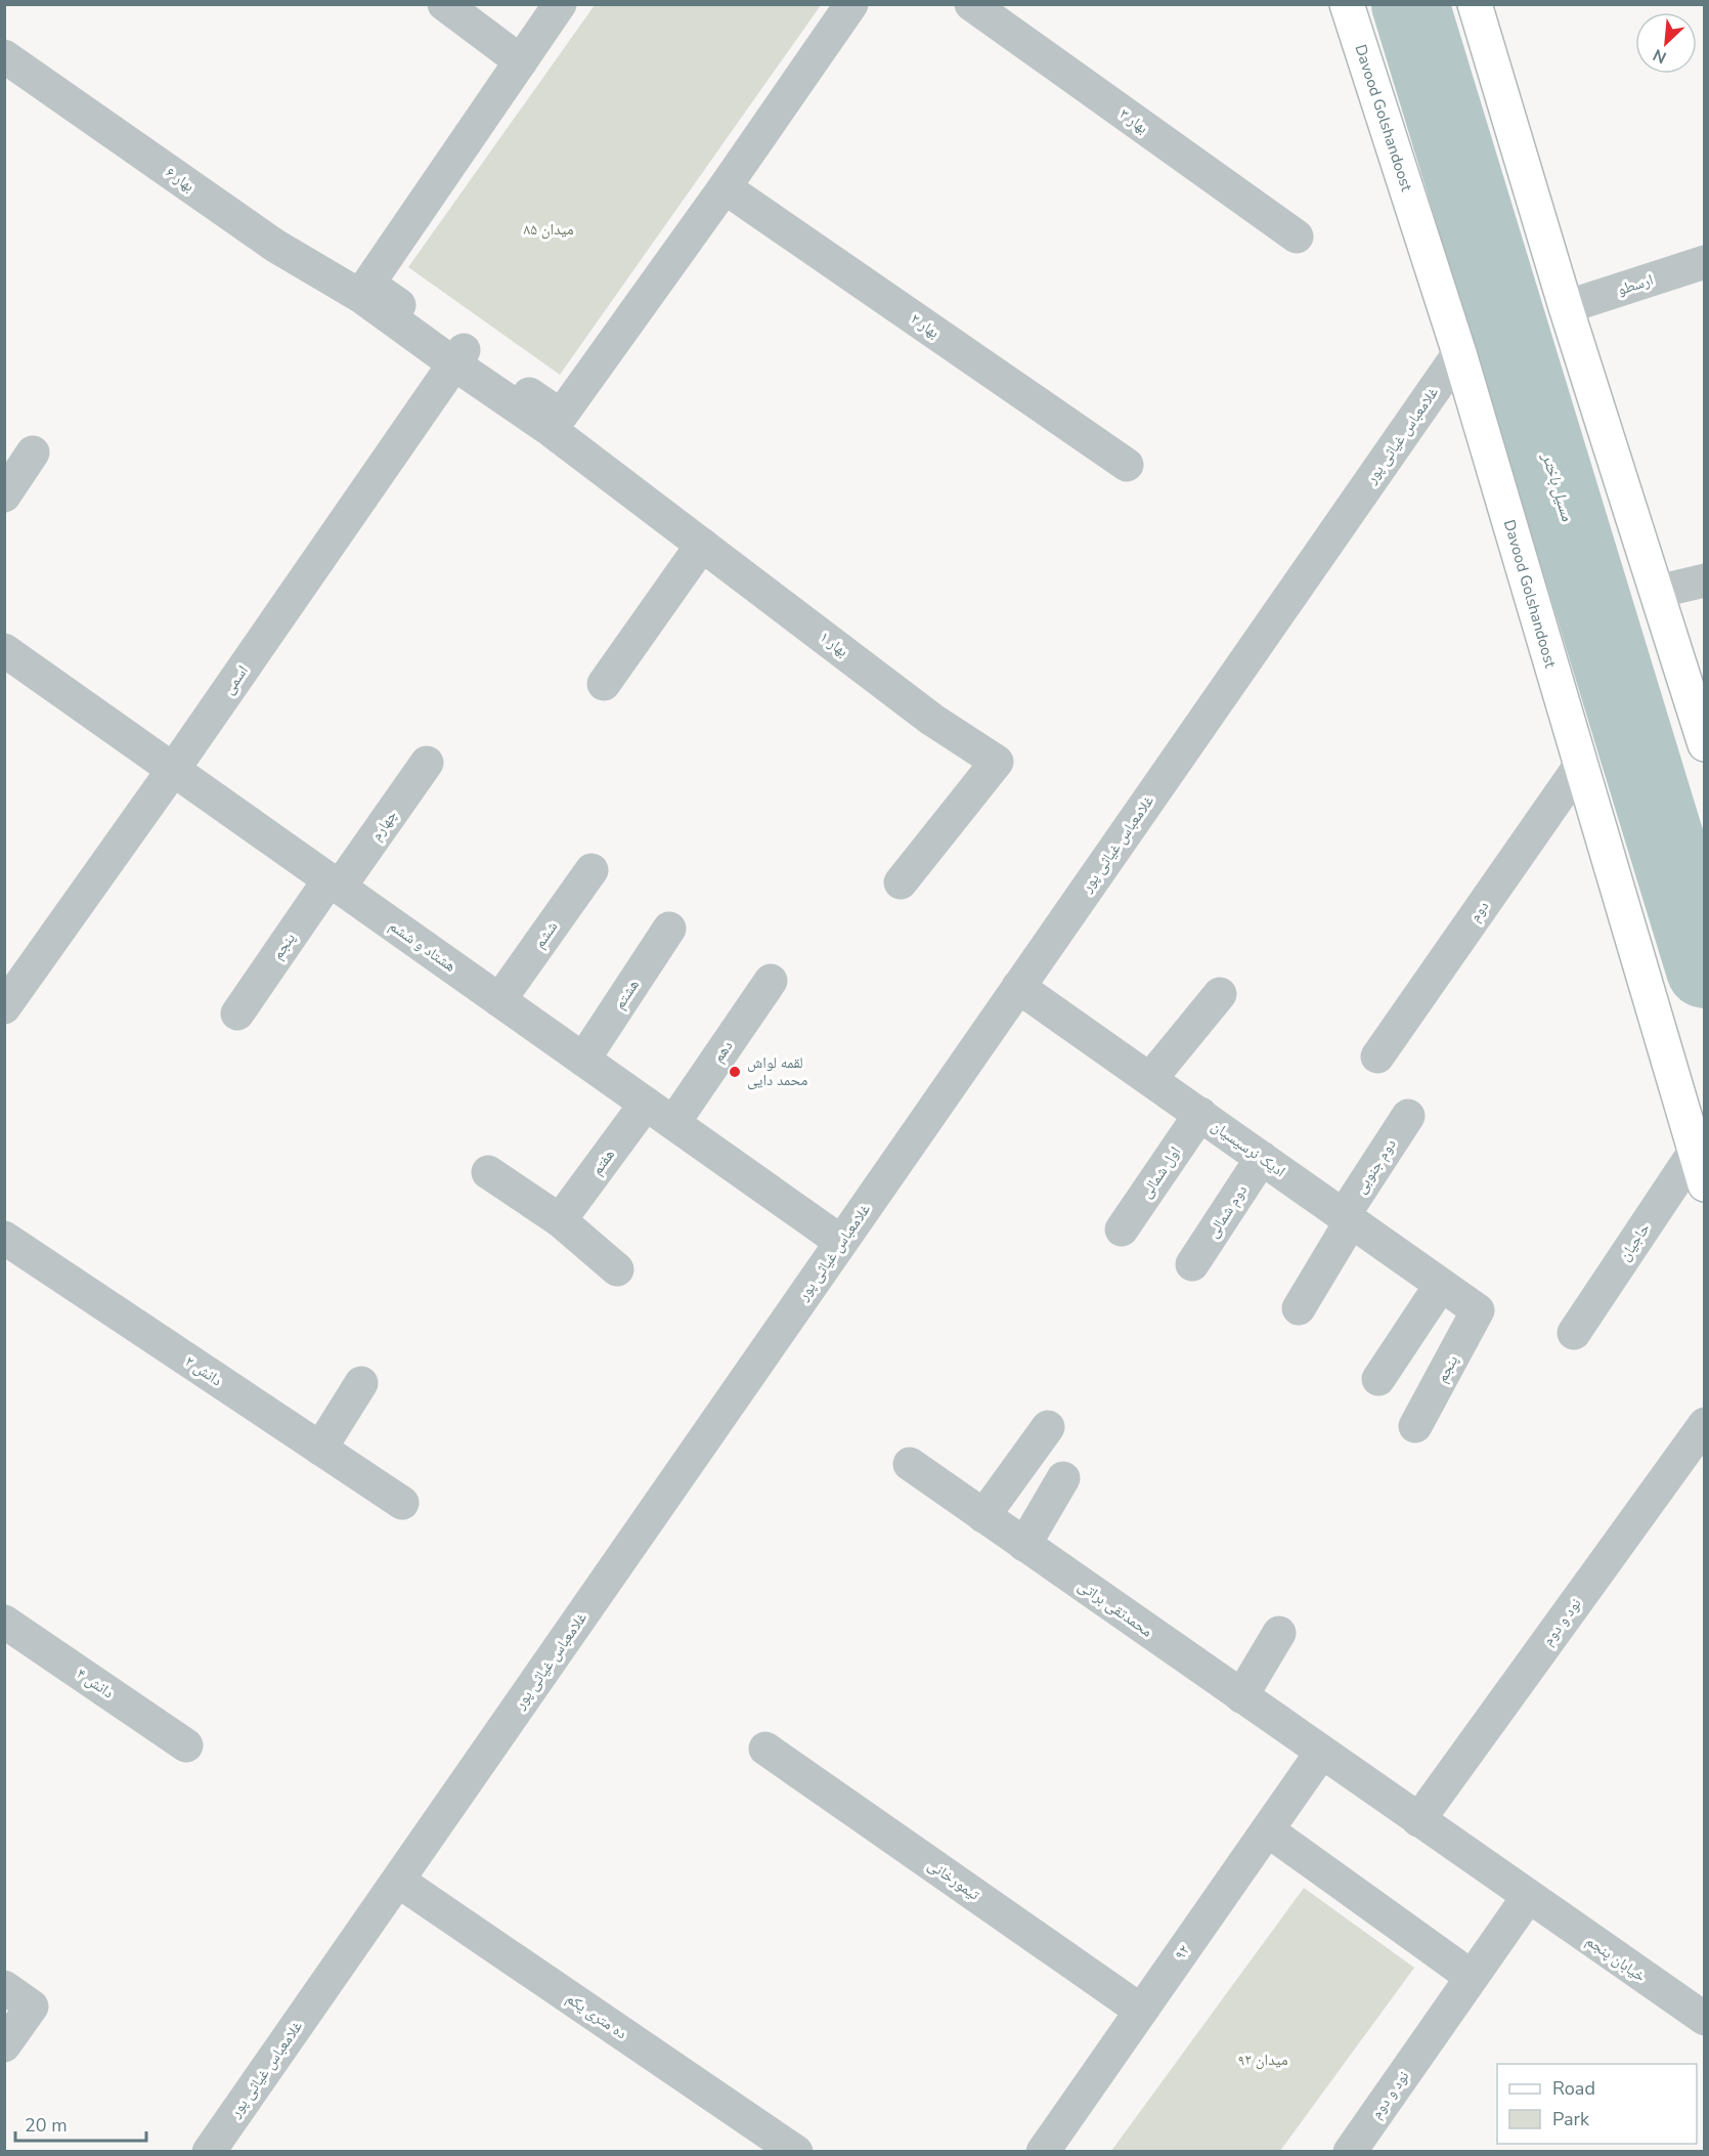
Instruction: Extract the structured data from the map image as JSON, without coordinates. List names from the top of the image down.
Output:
{
  "streets": {
    "main road": ["Davood Golshandoost"],
    "street": [
      "بهار ۳",
      "بهار ۶",
      "ارسطو",
      "بهار ۲",
      "غلامعباس غیاثی پور",
      "بهار ۱",
      "اسمی",
      "چهارم",
      "دوم",
      "ششم",
      "پنجم",
      "هشتاد و ششم",
      "هشتم",
      "دهم",
      "ادیک نرسیسیان",
      "هفتم",
      "دوم جنوبی",
      "اول شمالی",
      "دوم شمالی",
      "حاجیان",
      "دانش ۲",
      "محمدتقی براتی",
      "نود و دوم",
      "دانش ۴",
      "تیمورخانی",
      "۹۲",
      "خیابان پنجم",
      "ده متری یکم"
    ]
  },
  "crossings": [
    ["Davood Golshandoost", "غلامعباس غیاثی پور"],
    ["Davood Golshandoost", "دوم"],
    ["Davood Golshandoost", "حاجیان"],
    ["بهار ۶", "بهار ۱"],
    ["بهار ۶", "اسمی"],
    ["غلامعباس غیاثی پور", "هشتاد و ششم"],
    ["غلامعباس غیاثی پور", "ادیک نرسیسیان"],
    ["غلامعباس غیاثی پور", "ده متری یکم"],
    ["بهار ۱", "اسمی"],
    ["اسمی", "هشتاد و ششم"],
    ["چهارم", "پنجم"],
    ["چهارم", "هشتاد و ششم"],
    ["ششم", "هشتاد و ششم"],
    ["پنجم", "هشتاد و ششم"],
    ["پنجم", "ادیک نرسیسیان"],
    ["هشتاد و ششم", "هشتم"],
    ["هشتاد و ششم", "دهم"],
    ["هشتاد و ششم", "هفتم"],
    ["ادیک نرسیسیان", "دوم جنوبی"],
    ["ادیک نرسیسیان", "اول شمالی"],
    ["ادیک نرسیسیان", "دوم شمالی"],
    ["محمدتقی براتی", "۹۲"],
    ["نود و دوم", "خیابان پنجم"],
    ["تیمورخانی", "۹۲"]
  ],
  "water": ["مسیل باختر"],
  "parks": ["میدان ۸۵", "میدان ۹۲"],
  "places": ["لقمه لواش محمد دايى"],
  "legend": ["Road", "Park"],
  "scale_bar": "20 m",
  "north": "bottom left"
}
